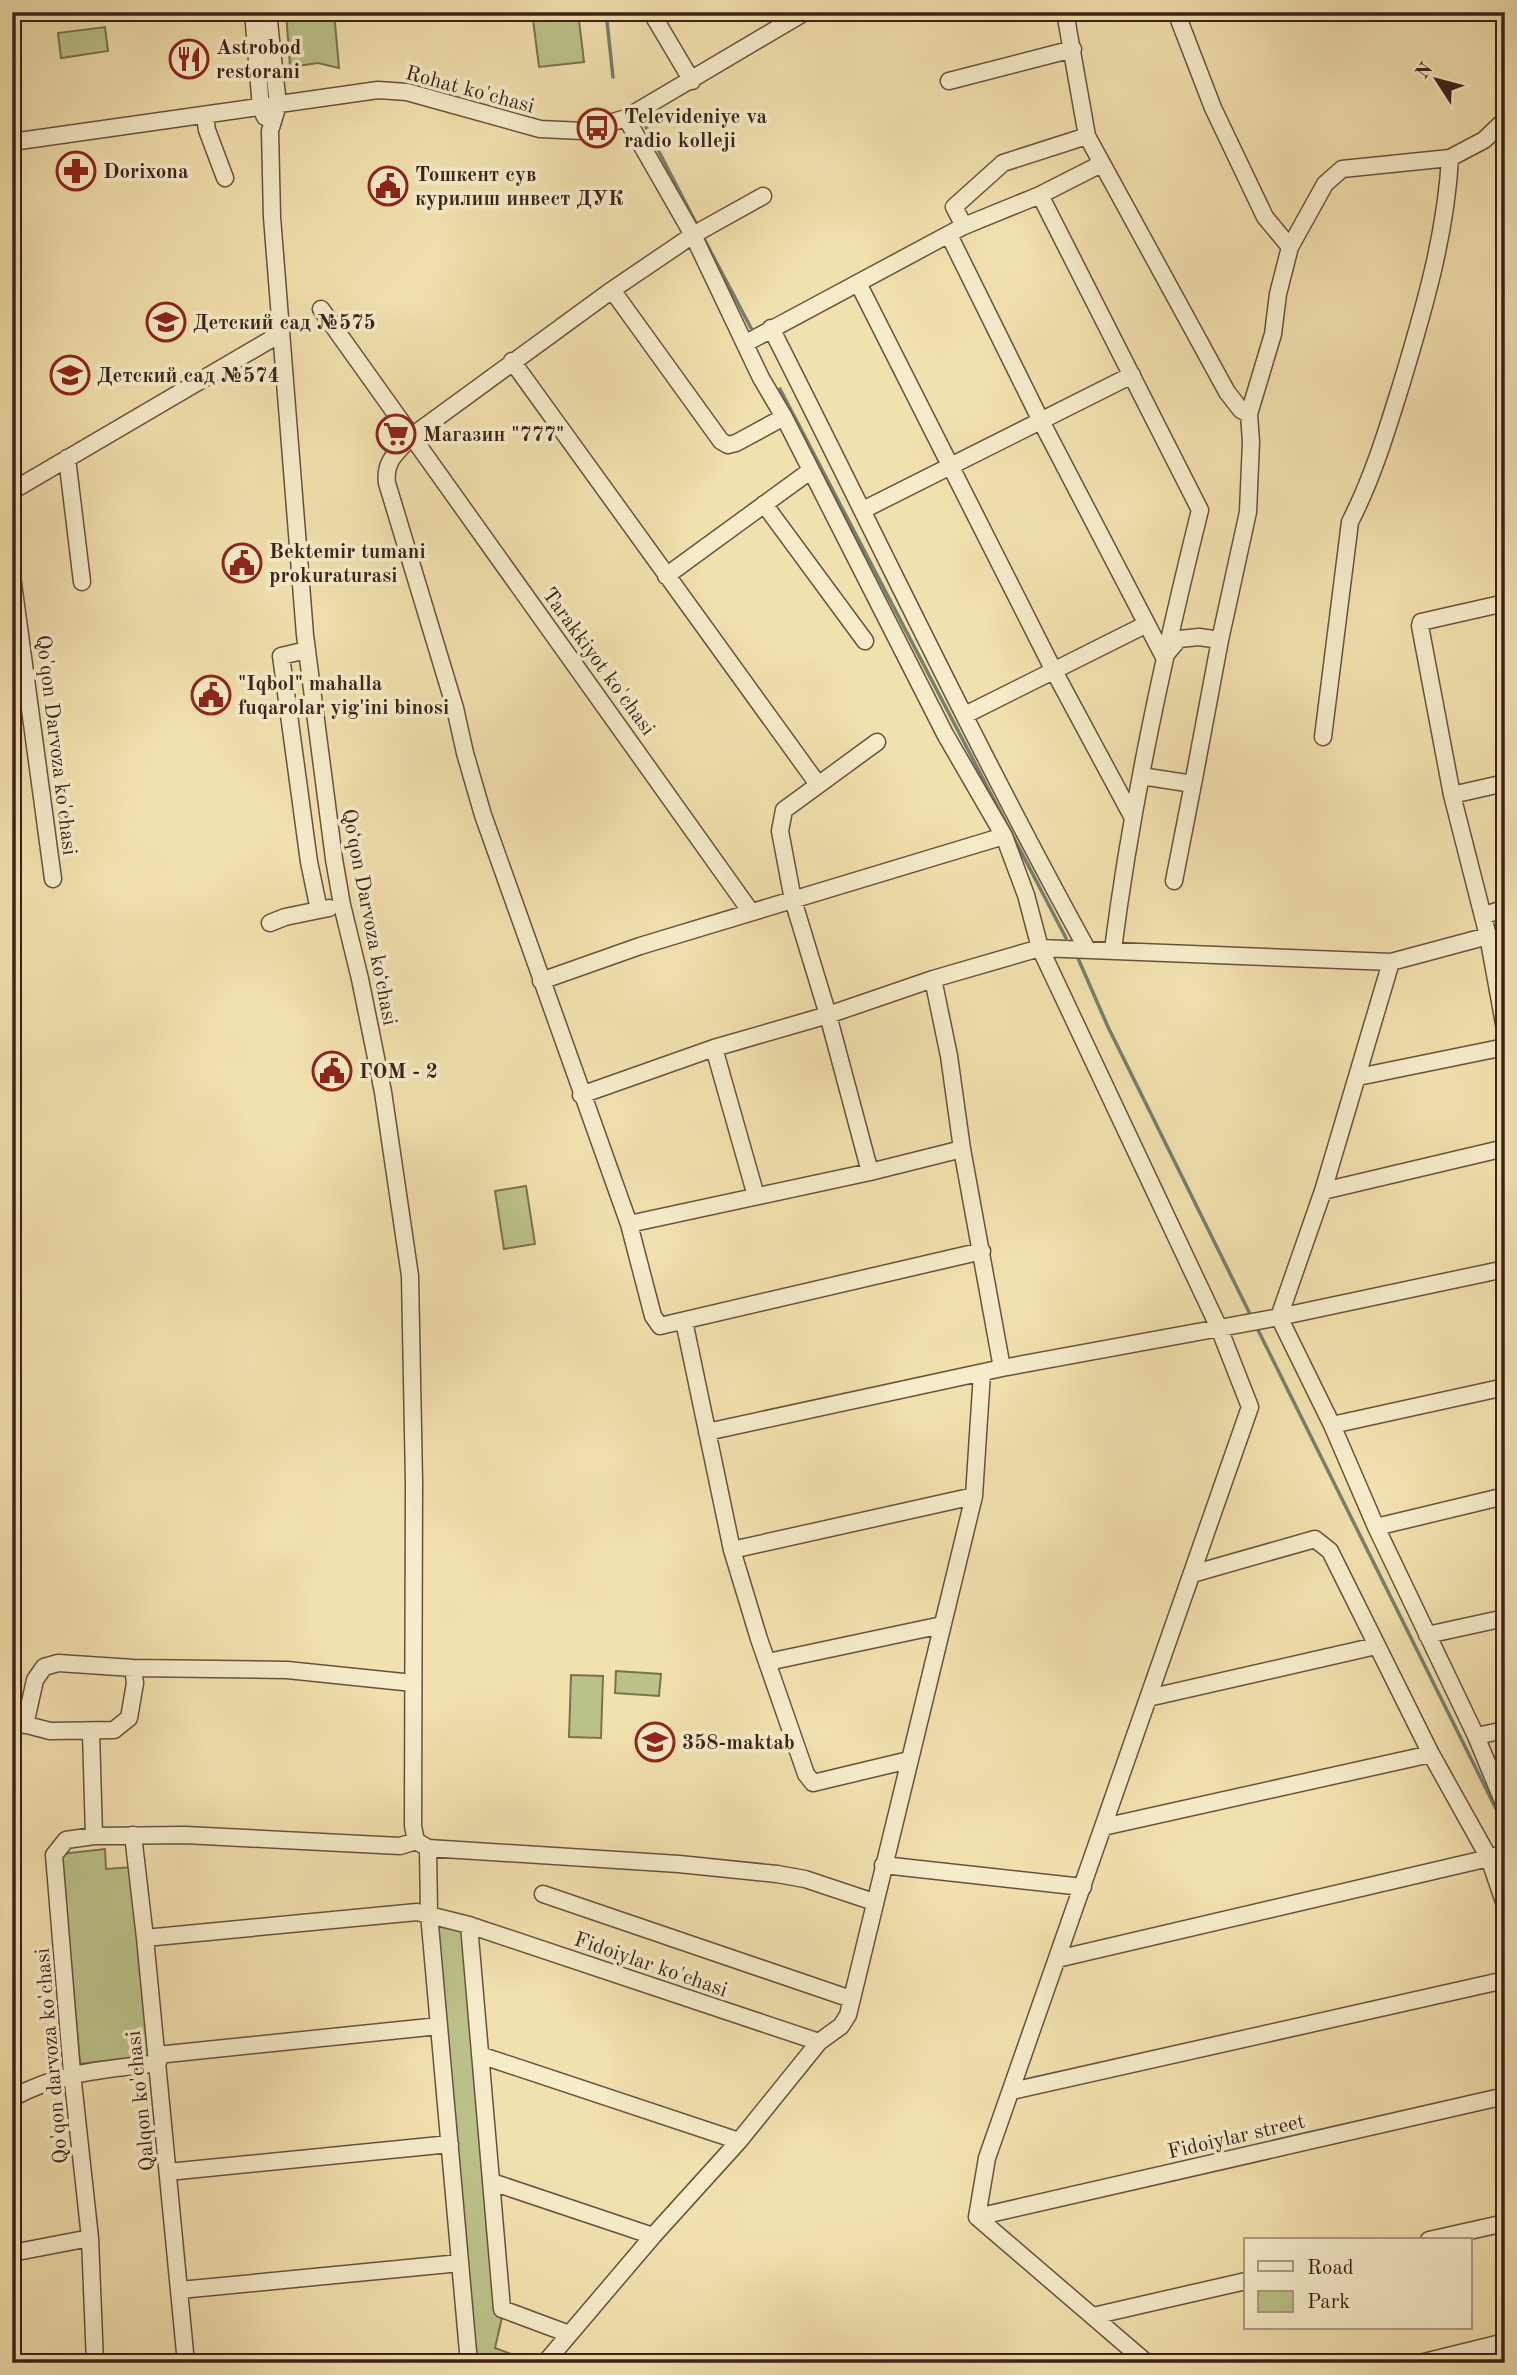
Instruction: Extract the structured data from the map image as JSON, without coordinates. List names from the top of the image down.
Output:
{
  "streets": {
    "street": [
      "Rohat ko'chasi",
      "Tarakkiyot ko'chasi",
      "Qo'qon Darvoza ko'chasi",
      "Qoʻqon Darvoza koʻchasi",
      "Fidoiylar ko'chasi",
      "Qo'qon darvoza ko'chasi",
      "Qalqon ko'chasi",
      "Fidoiylar street"
    ]
  },
  "crossings": [
    ["Rohat ko'chasi", "Qoʻqon Darvoza koʻchasi"],
    ["Qoʻqon Darvoza koʻchasi", "Qo'qon darvoza ko'chasi"],
    ["Fidoiylar ko'chasi", "Qalqon ko'chasi"],
    ["Qo'qon darvoza ko'chasi", "Qalqon ko'chasi"]
  ],
  "places": {
    "restaurant": ["Astrobod restorani"],
    "bus stop": ["Televideniye va radio kolleji"],
    "pharmacy": ["Dorixona"],
    "public building": [
      "Тошкент сув курилиш инвест ДУК",
      "Bektemir tumani prokuraturasi",
      "\"Iqbol\" mahalla fuqarolar yig'ini binosi",
      "ГОМ - 2"
    ],
    "school or university": ["Детский сад №575", "Детский сад №574", "358-maktab"],
    "supermarket": ["Магазин \"777\""]
  },
  "legend": ["Road", "Park"],
  "north": "top left"
}
